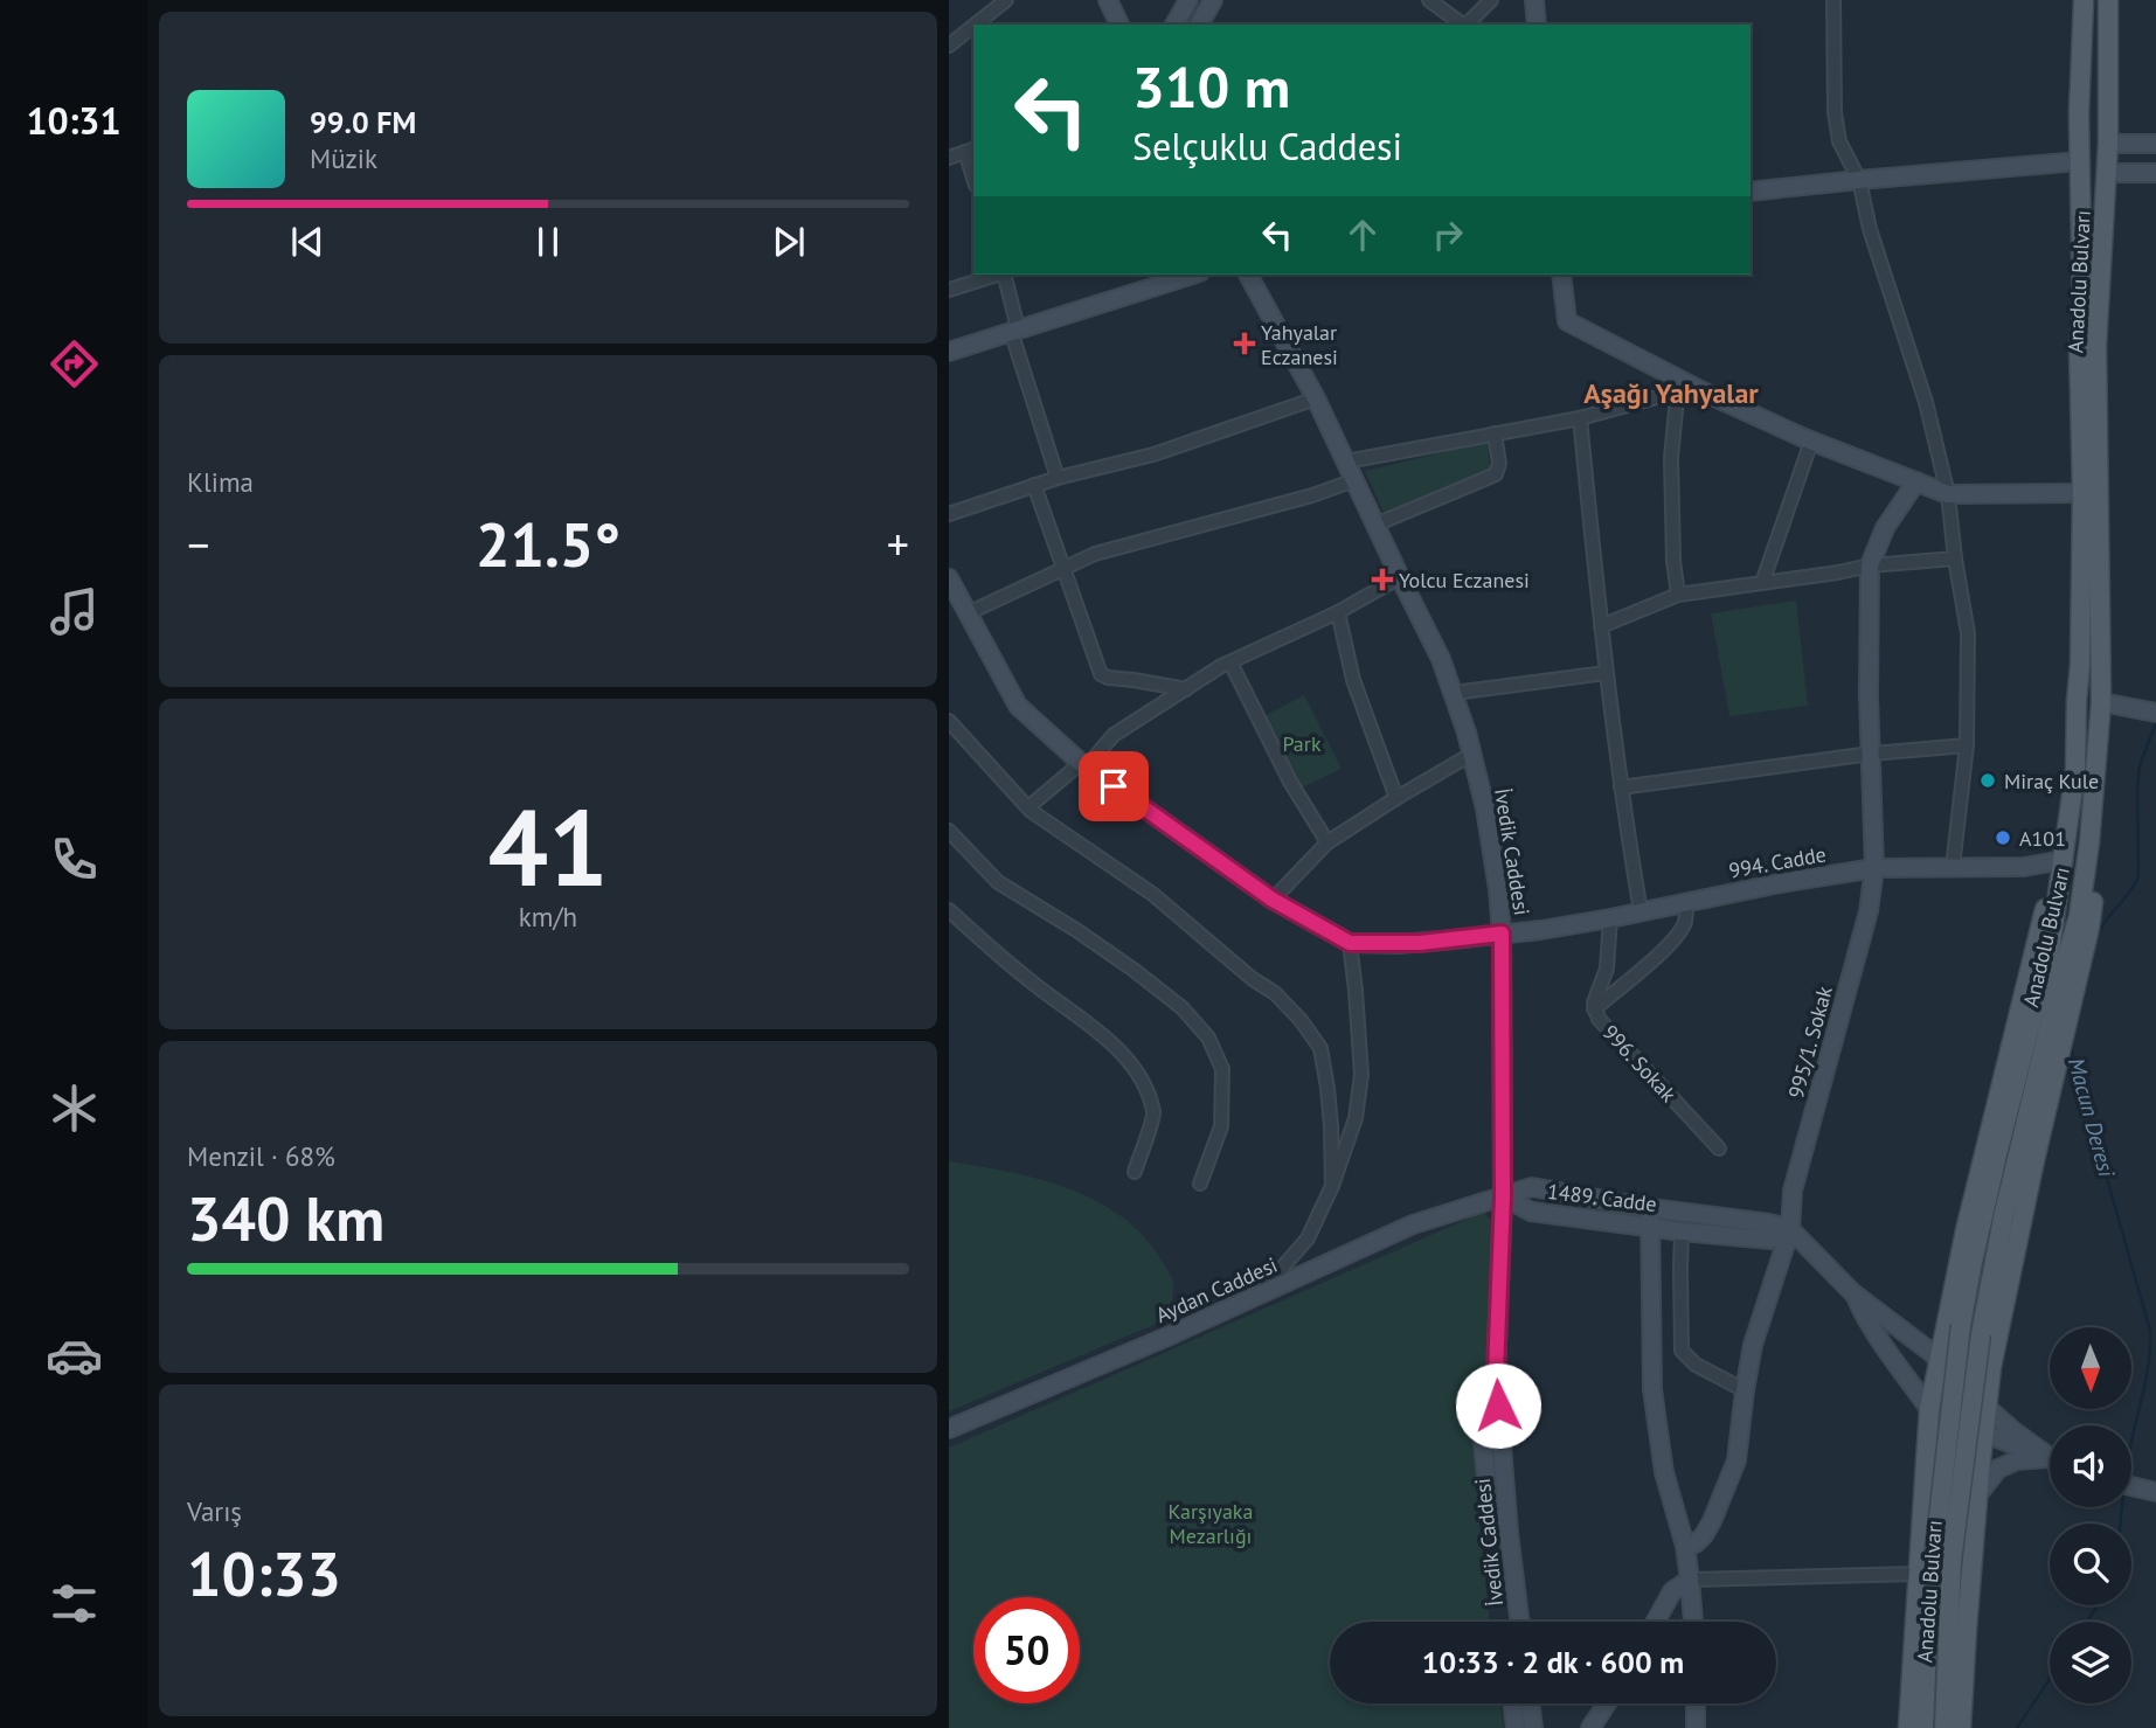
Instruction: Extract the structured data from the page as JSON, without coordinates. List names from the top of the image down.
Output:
{
  "streets": {
    "main road": ["Anadolu Bulvarı"],
    "street": [
      "İvedik Caddesi",
      "994. Cadde",
      "995/1. Sokak",
      "996. Sokak",
      "1489. Cadde",
      "Aydan Caddesi"
    ]
  },
  "crossings": [
    ["Anadolu Bulvarı", "994. Cadde"],
    ["İvedik Caddesi", "994. Cadde"],
    ["İvedik Caddesi", "1489. Cadde"],
    ["İvedik Caddesi", "Aydan Caddesi"],
    ["994. Cadde", "995/1. Sokak"],
    ["994. Cadde", "996. Sokak"],
    ["995/1. Sokak", "1489. Cadde"],
    ["1489. Cadde", "Aydan Caddesi"]
  ],
  "districts": ["Aşağı Yahyalar"],
  "water": ["Macun Deresi"],
  "parks": ["Park", "Karşıyaka Mezarlığı"],
  "places": {
    "health": ["Yahyalar Eczanesi", "Yolcu Eczanesi"],
    "other": ["Miraç Kule", "A101"]
  },
  "north": "bottom",
  "page": {
    "tabs": "10:31",
    "turn": ["310 m", "Selçuklu Caddesi"],
    "song": ["99.0 FM", "Müzik"],
    "tile": [
      "Klima",
      ["41", "km/h"],
      ["Menzil · 68%", "340 km"],
      ["Varış", "10:33"]
    ],
    "heat": ["−", "21.5°", "+"],
    "limit": "50",
    "trip": "10:33 · 2 dk · 600 m"
  }
}
